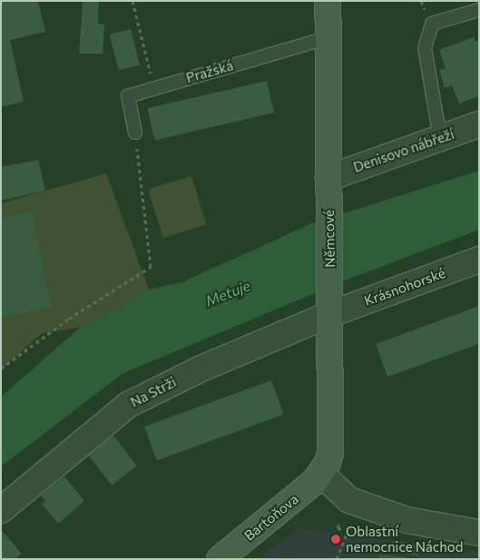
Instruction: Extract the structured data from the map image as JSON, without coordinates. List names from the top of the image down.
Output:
{
  "streets": {
    "street": [
      "Denisovo nábřeží",
      "Němcové",
      "Krásnohorské",
      "Na Strži",
      "Bartoňova"
    ],
    "lane": ["Pražská"]
  },
  "crossings": [
    ["Pražská", "Němcové"],
    ["Denisovo nábřeží", "Němcové"],
    ["Němcové", "Krásnohorské"],
    ["Němcové", "Na Strži"],
    ["Němcové", "Bartoňova"],
    ["Krásnohorské", "Na Strži"]
  ],
  "water": ["Metuje"],
  "places": ["Oblastní nemocnice Náchod"]
}
